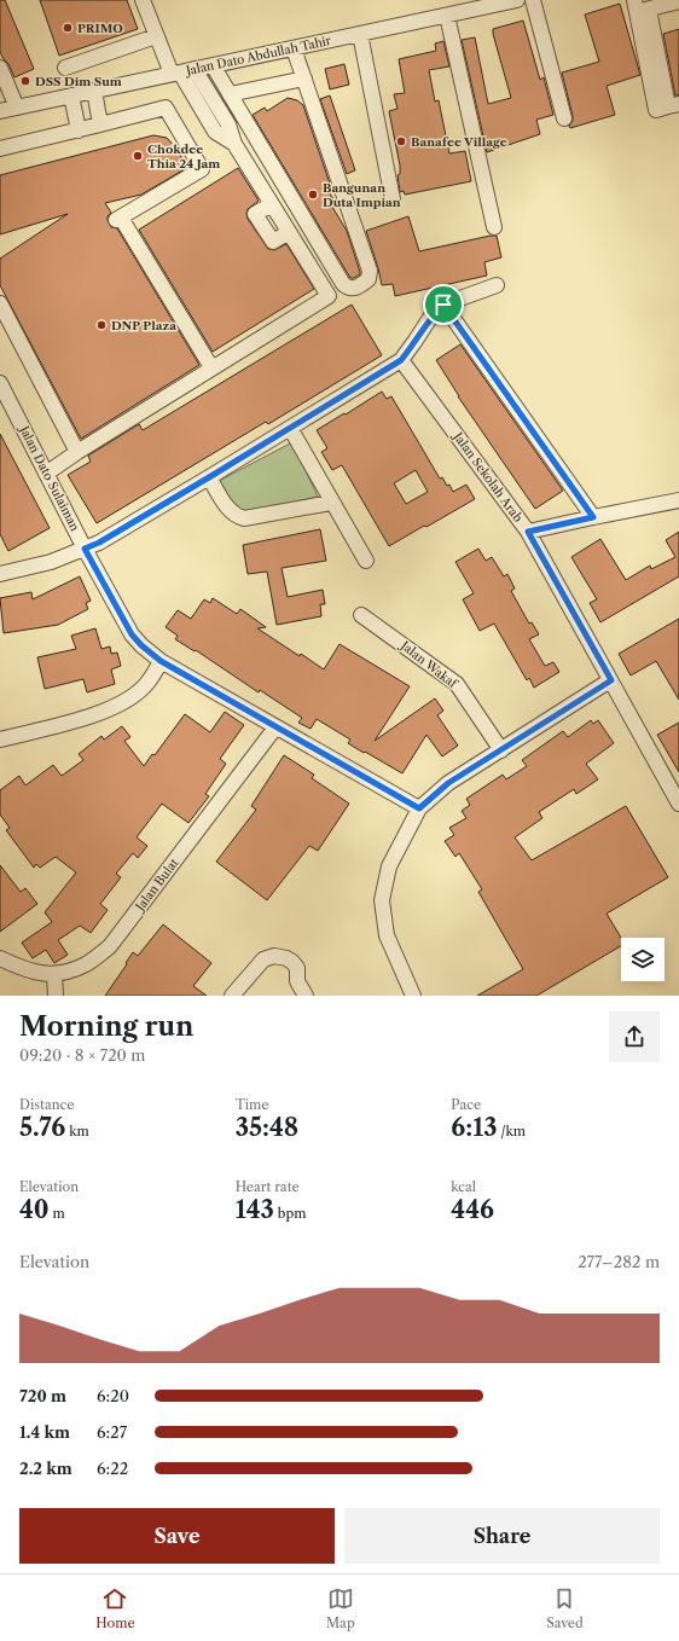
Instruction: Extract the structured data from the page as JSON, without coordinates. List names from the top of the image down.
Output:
{
  "streets": {
    "street": [
      "Jalan Dato Abdullah Tahir",
      "Jalan Sekolah Arab",
      "Jalan Dato Sulaiman",
      "Jalan Wakaf",
      "Jalan Bulat"
    ]
  },
  "crossings": [
    ["Jalan Dato Sulaiman", "Jalan Bulat"]
  ],
  "places": [
    "PRIMO",
    "DSS Dim Sum",
    "Banafee Village",
    "Chokdee Thia 24 Jam",
    "Bangunan Duta Impian",
    "DNP Plaza"
  ],
  "page": {
    "heading": ["Morning run", "09:20 · 8 × 720 m"],
    "stats": [
      ["Distance", "5.76 km"],
      ["Time", "35:48"],
      ["Pace", "6:13 /km"],
      ["Elevation", "40 m"],
      ["Heart rate", "143 bpm"],
      ["kcal", "446"]
    ],
    "chart": ["Elevation", "277–282 m"],
    "list": [
      {
        "name": "720 m",
        "note": "6:20"
      },
      {
        "name": "1.4 km",
        "note": "6:27"
      },
      {
        "name": "2.2 km",
        "note": "6:22"
      }
    ],
    "buttons": ["Save", "Share"],
    "tabs": ["Home", "Map", "Saved"]
  }
}
